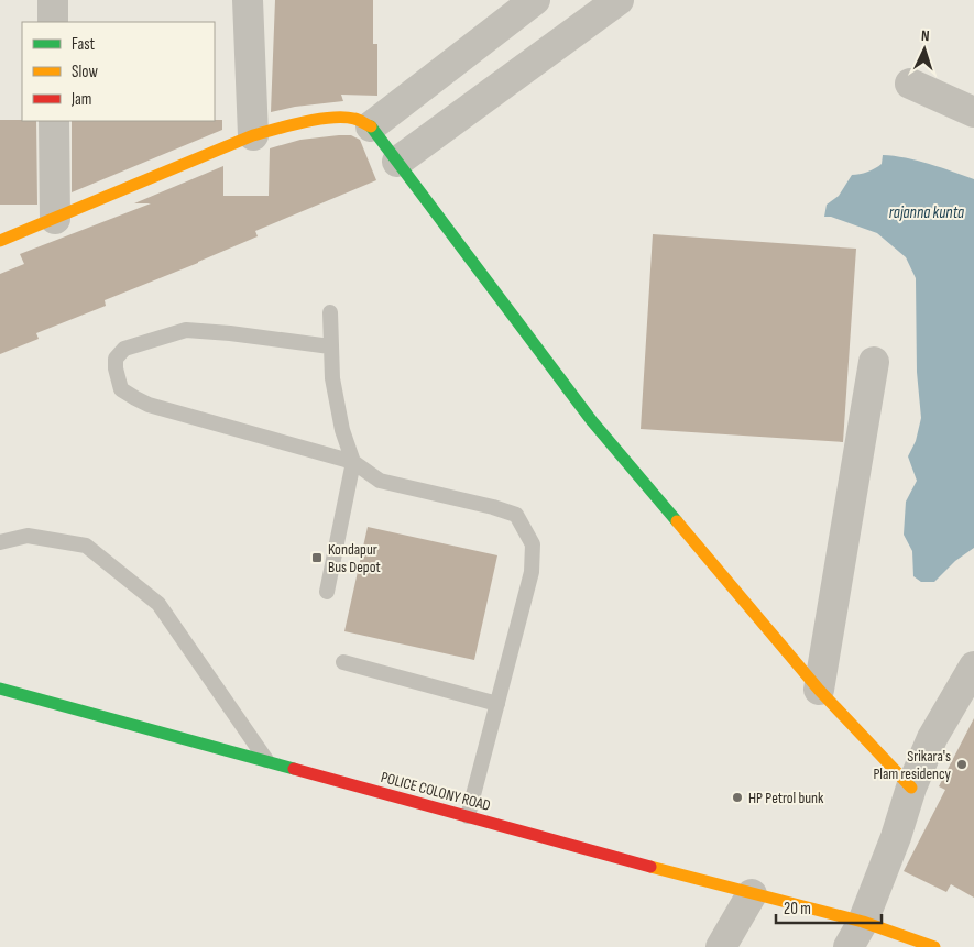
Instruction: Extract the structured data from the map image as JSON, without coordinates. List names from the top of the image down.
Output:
{
  "streets": {
    "street": ["POLICE COLONY ROAD"]
  },
  "water": ["rajanna kunta"],
  "places": {
    "transit": ["Kondapur Bus Depot"],
    "other": ["Srikara's Plam residency", "HP Petrol bunk"]
  },
  "legend": ["Fast", "Slow", "Jam"],
  "scale_bar": "20 m",
  "north": "top"
}
